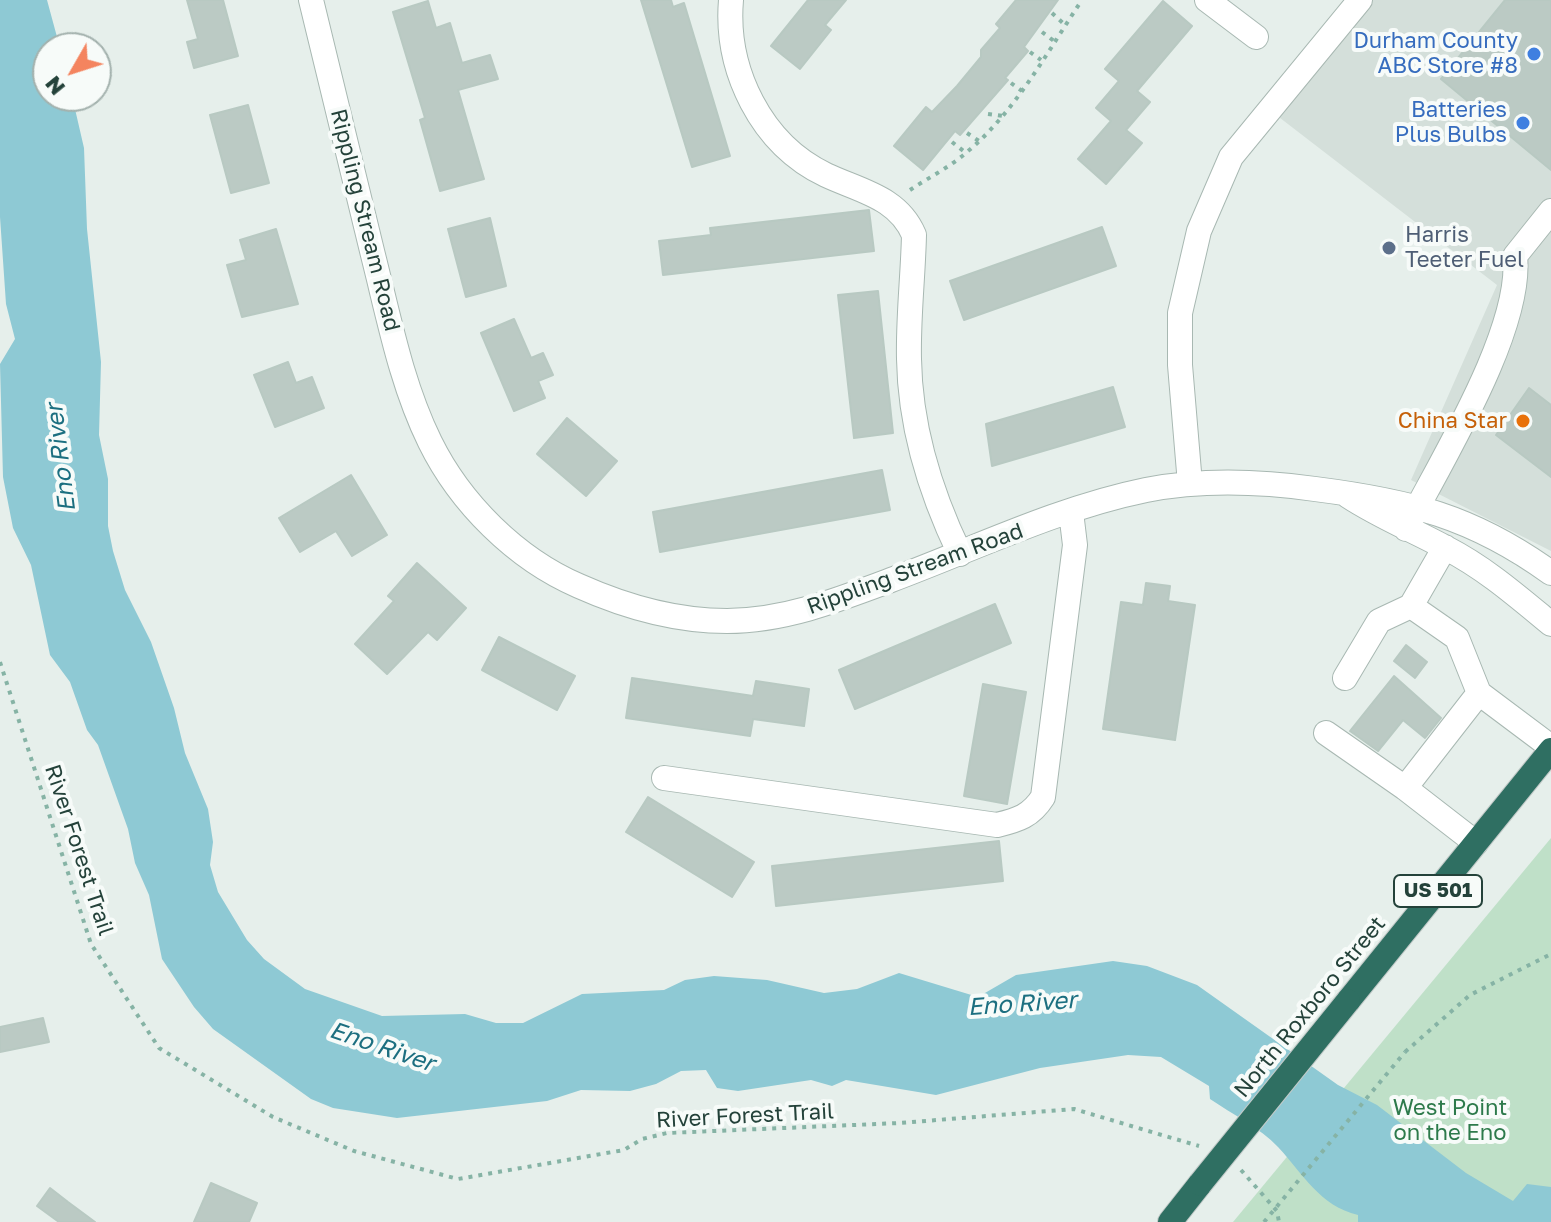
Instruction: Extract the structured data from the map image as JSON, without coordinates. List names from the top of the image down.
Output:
{
  "streets": {
    "highway": ["US 501", "North Roxboro Street"],
    "street": ["Rippling Stream Road"],
    "path": ["River Forest Trail"]
  },
  "water": ["Eno River"],
  "parks": ["West Point on the Eno"],
  "places": [
    "Durham County ABC Store #8",
    "Batteries Plus Bulbs",
    "Harris Teeter Fuel",
    "China Star"
  ],
  "north": "bottom left"
}
